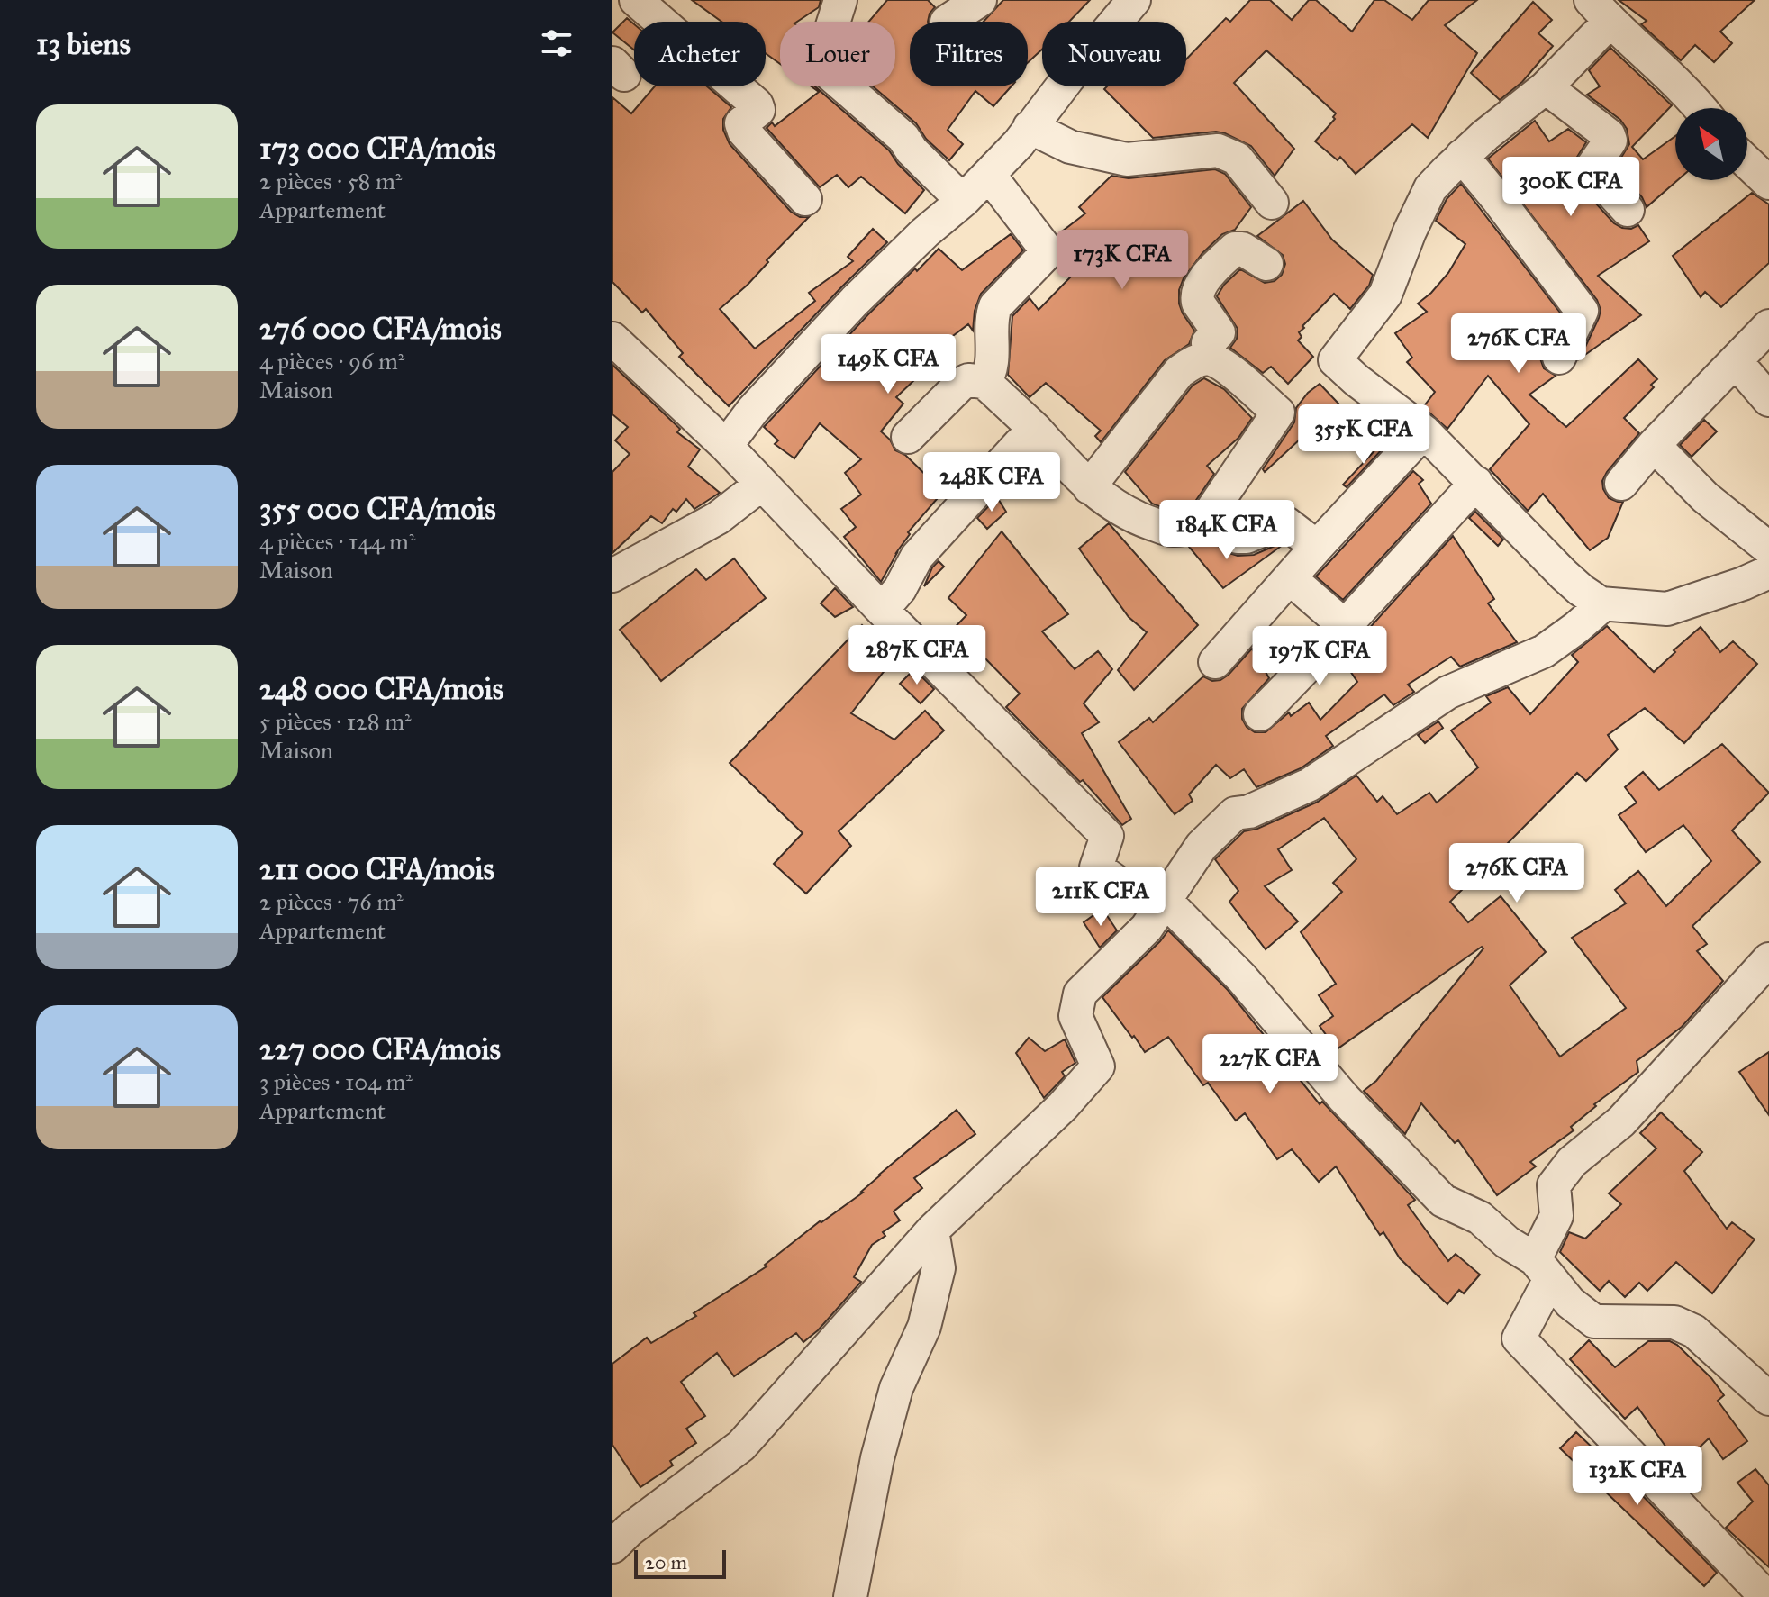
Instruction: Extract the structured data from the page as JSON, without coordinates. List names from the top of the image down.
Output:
{
  "scale_bar": "20 m",
  "north": "top left",
  "page": {
    "heading": "13 biens",
    "chip": [
      "Acheter",
      "Louer",
      "Filtres",
      "Nouveau"
    ],
    "list": [
      {
        "name": "173 000 CFA/mois",
        "note": "2 pièces · 58 m² · Appartement"
      },
      {
        "name": "276 000 CFA/mois",
        "note": "4 pièces · 96 m² · Maison"
      },
      {
        "name": "355 000 CFA/mois",
        "note": "4 pièces · 144 m² · Maison"
      },
      {
        "name": "248 000 CFA/mois",
        "note": "5 pièces · 128 m² · Maison"
      },
      {
        "name": "211 000 CFA/mois",
        "note": "2 pièces · 76 m² · Appartement"
      },
      {
        "name": "227 000 CFA/mois",
        "note": "3 pièces · 104 m² · Appartement"
      }
    ],
    "price": [
      "300K CFA",
      "173K CFA",
      "276K CFA",
      "149K CFA",
      "355K CFA",
      "248K CFA",
      "184K CFA",
      "287K CFA",
      "197K CFA",
      "276K CFA",
      "211K CFA",
      "227K CFA",
      "132K CFA"
    ],
    "scale": "20 m"
  }
}
